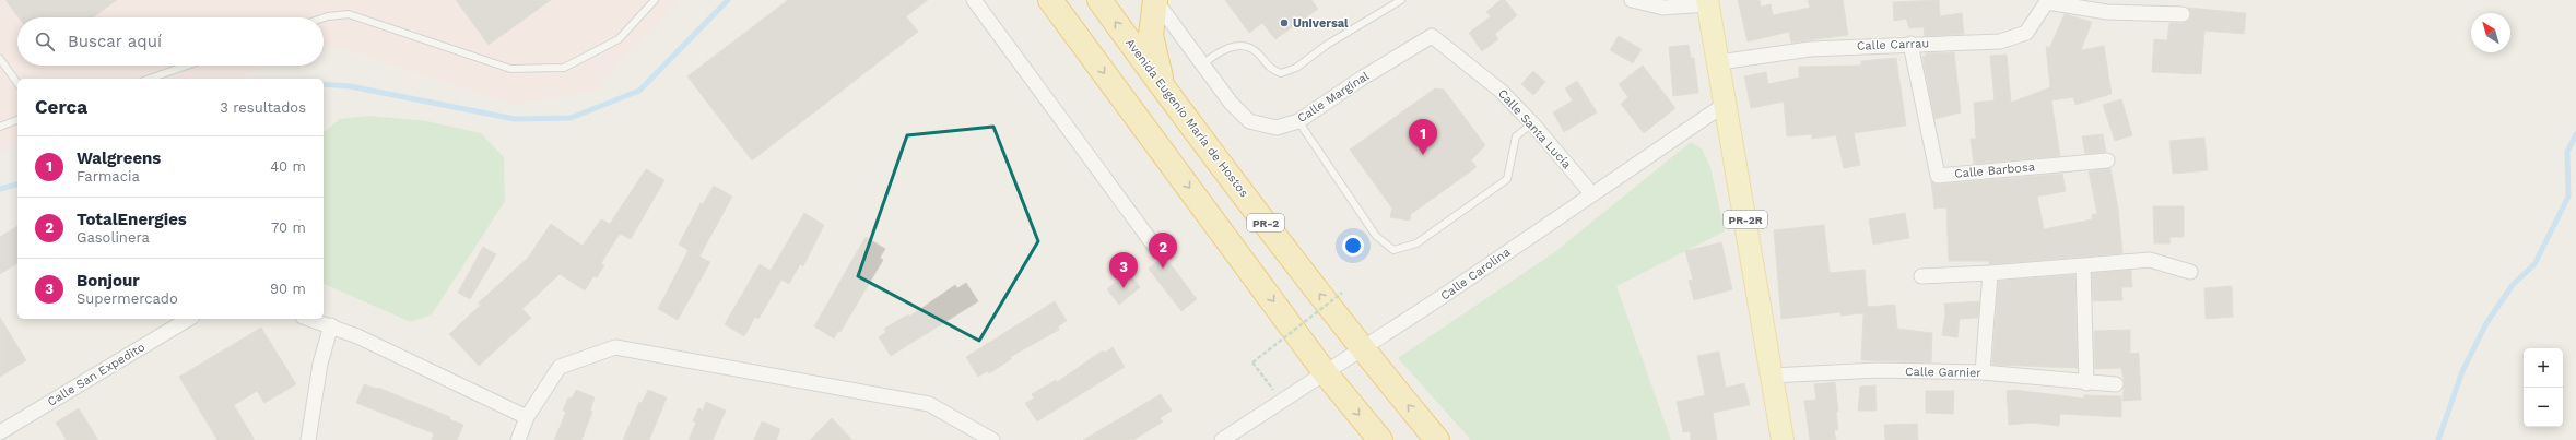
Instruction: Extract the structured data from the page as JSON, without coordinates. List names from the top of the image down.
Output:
{
  "streets": {
    "highway": ["Avenida Eugenio María de Hostos", "PR-2"],
    "main road": ["PR-2R"],
    "street": [
      "Calle Carrau",
      "Calle Marginal",
      "Calle Santa Lucía",
      "Calle Barbosa",
      "Calle Carolina",
      "Calle Garnier",
      "Calle San Expedito"
    ]
  },
  "crossings": [
    ["Calle Carrau", "Calle Barbosa"],
    ["Calle Carrau", "PR-2R"],
    ["Calle Marginal", "Calle Santa Lucía"],
    ["Avenida Eugenio María de Hostos", "Calle Carolina"],
    ["Calle Santa Lucía", "Calle Carolina"],
    ["PR-2R", "Calle Carolina"],
    ["PR-2R", "Calle Garnier"]
  ],
  "places": ["Universal"],
  "north": "top left",
  "page": {
    "search": "Buscar aquí",
    "heading": ["Cerca", "3 resultados"],
    "pins": ["1", "2", "3"],
    "list": [
      {
        "mark": "1",
        "name": "Walgreens",
        "note": "Farmacia",
        "value": "40 m"
      },
      {
        "mark": "2",
        "name": "TotalEnergies",
        "note": "Gasolinera",
        "value": "70 m"
      },
      {
        "mark": "3",
        "name": "Bonjour",
        "note": "Supermercado",
        "value": "90 m"
      }
    ],
    "map_buttons": ["+", "−"]
  }
}
